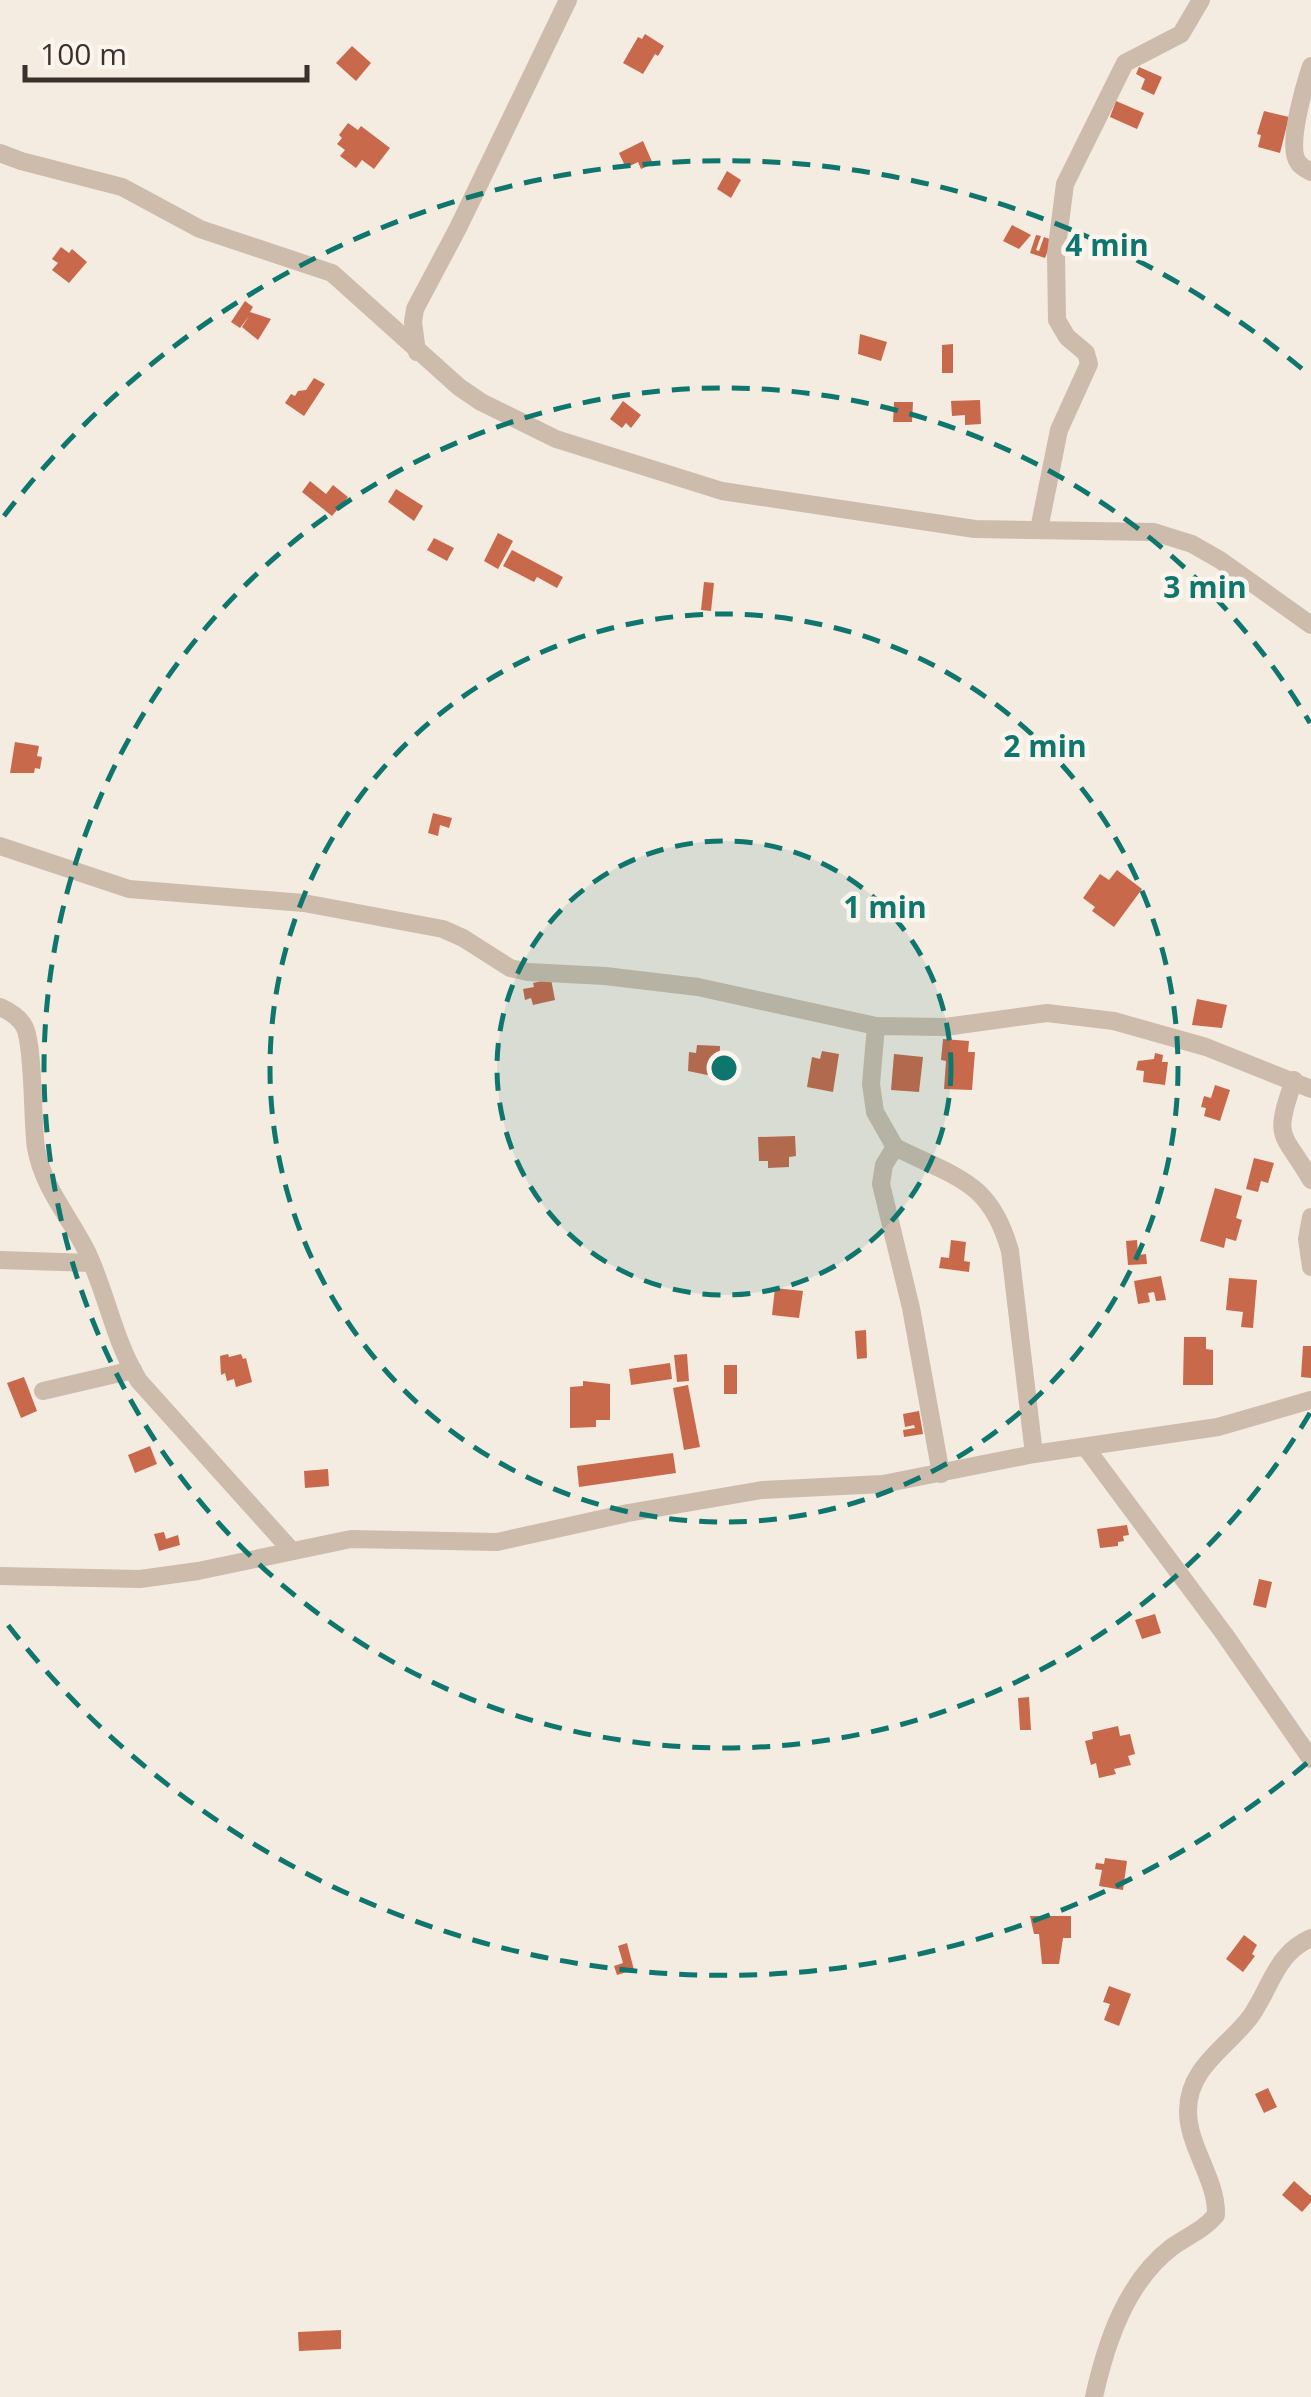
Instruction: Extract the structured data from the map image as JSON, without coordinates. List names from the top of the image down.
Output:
{
  "scale_bar": "100 m",
  "rings": [
    "4 min",
    "3 min",
    "2 min",
    "1 min"
  ]
}
